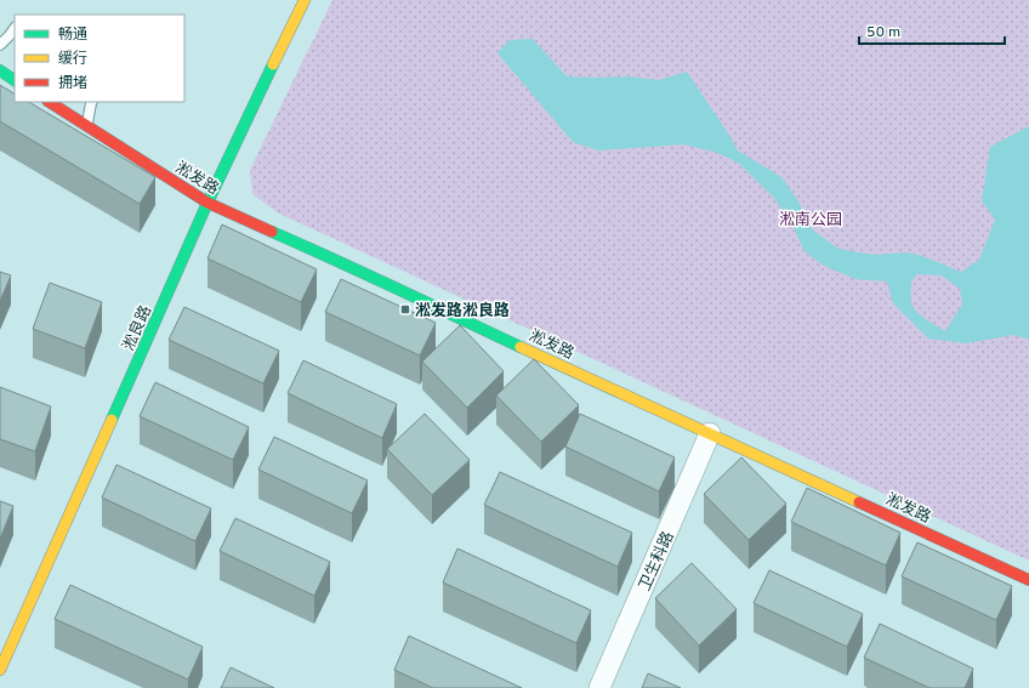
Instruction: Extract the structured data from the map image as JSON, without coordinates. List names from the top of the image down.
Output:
{
  "streets": {
    "street": ["淞发路", "淞良路", "卫生科路"]
  },
  "crossings": [
    ["淞发路", "淞良路"],
    ["淞发路", "卫生科路"]
  ],
  "parks": ["淞南公园"],
  "places": {
    "transit": ["淞发路淞良路"]
  },
  "legend": ["畅通", "缓行", "拥堵"],
  "scale_bar": "50 m"
}
